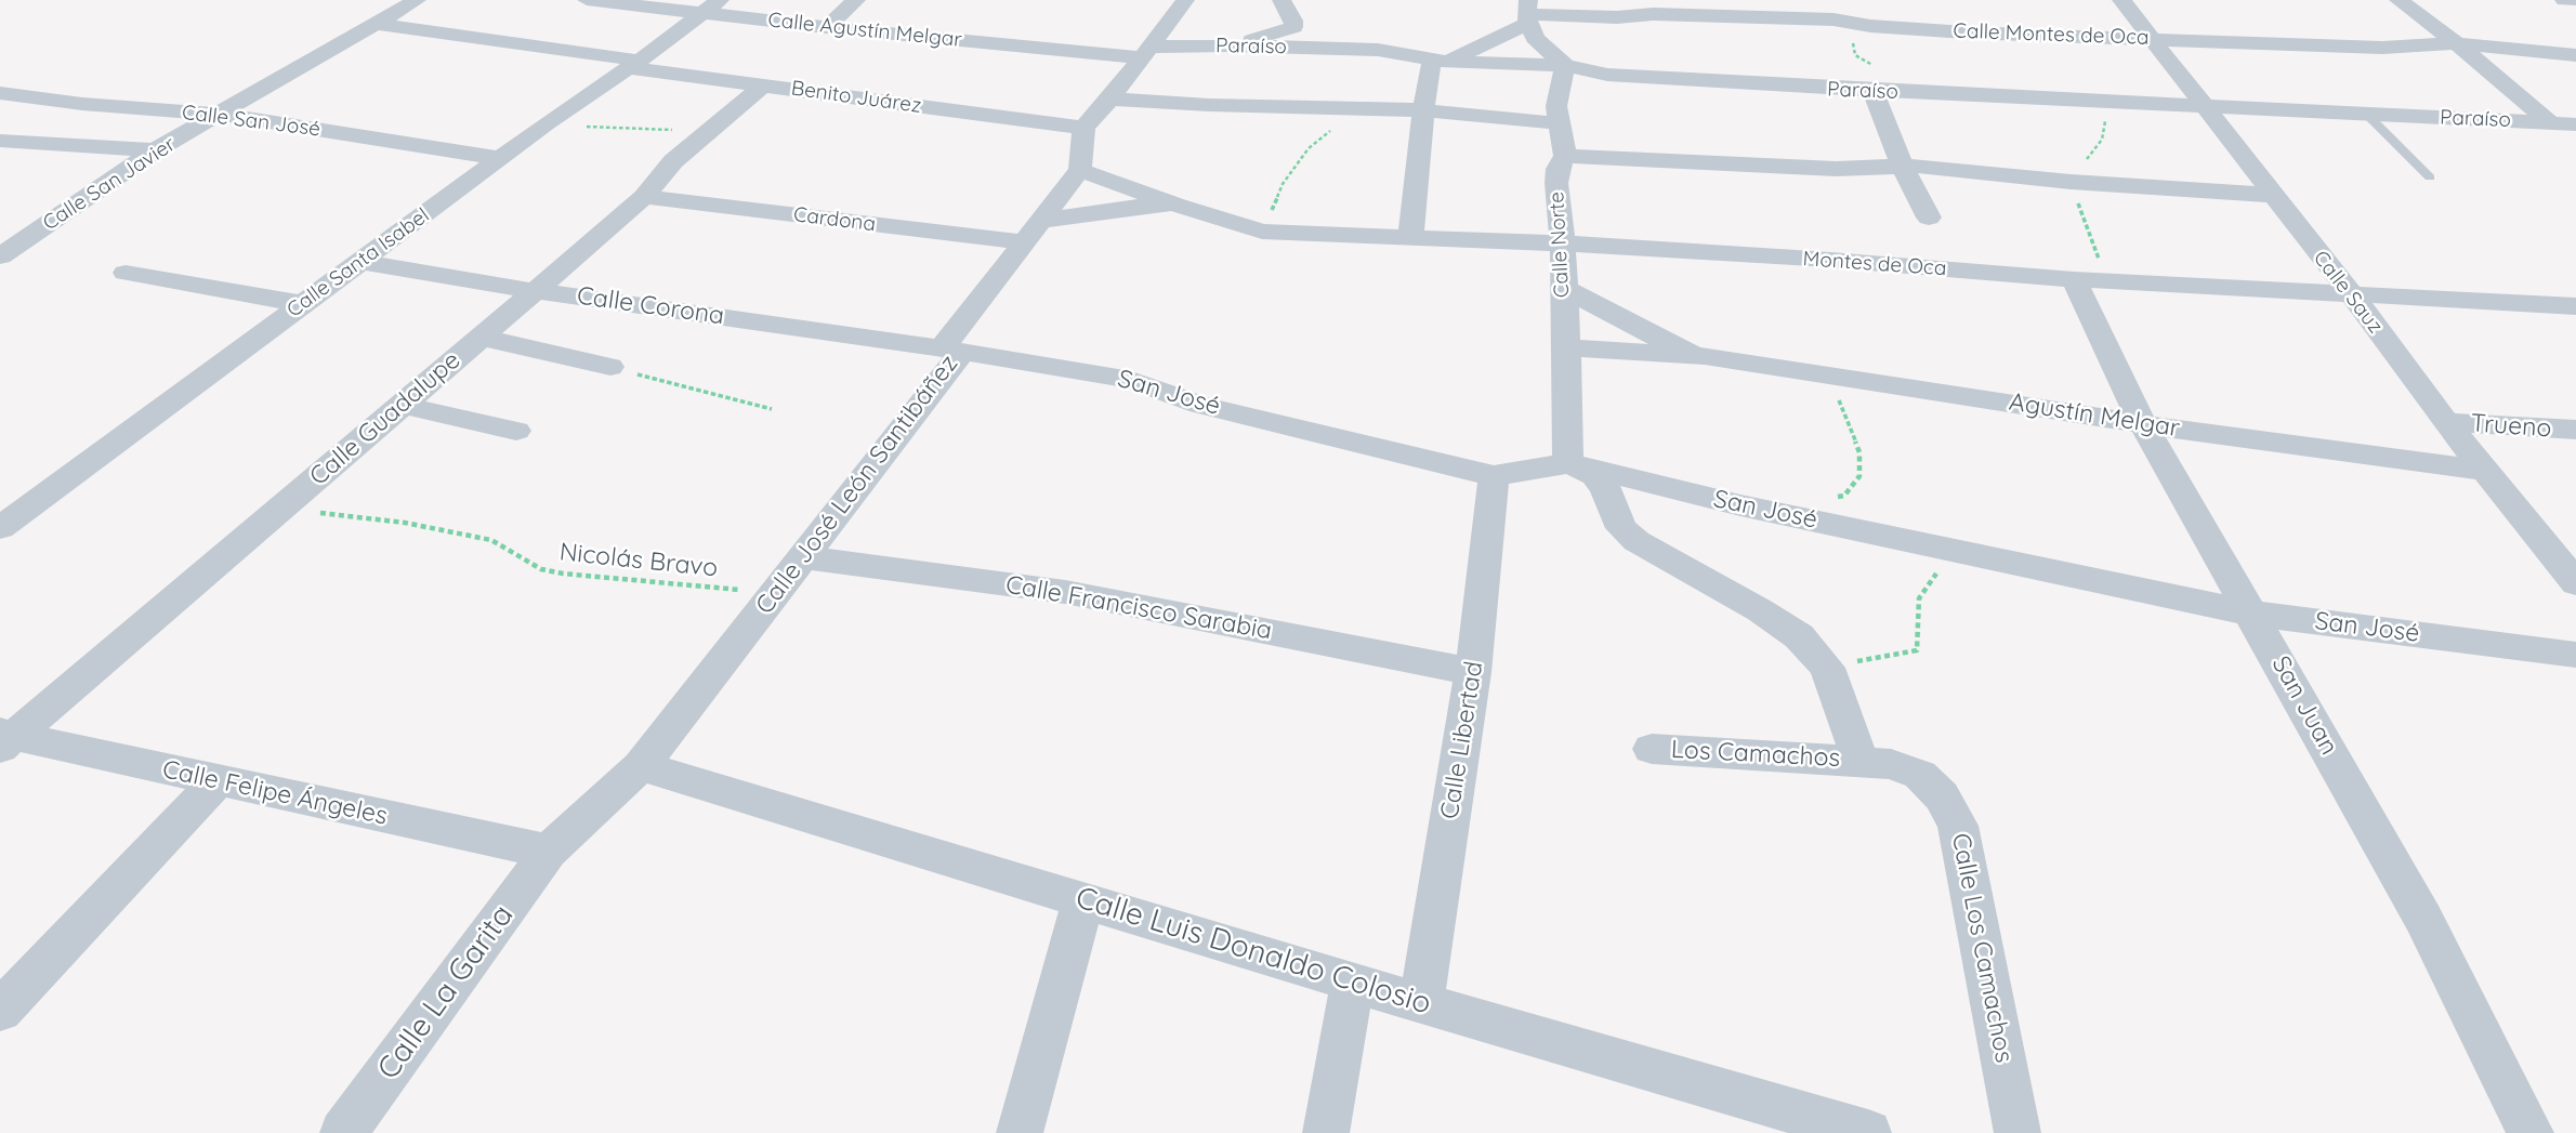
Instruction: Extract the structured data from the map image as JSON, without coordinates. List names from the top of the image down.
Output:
{
  "streets": {
    "street": [
      "Calle Agustín Melgar",
      "Calle Montes de Oca",
      "Paraíso",
      "Benito Juárez",
      "Calle San José",
      "Calle San Javier",
      "Cardona",
      "Calle Norte",
      "Calle Santa Isabel",
      "Montes de Oca",
      "Calle Sauz",
      "Calle Corona",
      "San José",
      "Agustín Melgar",
      "Calle Guadalupe",
      "Trueno",
      "Calle José León Santibáñez",
      "Calle Francisco Sarabia",
      "San Juan",
      "Calle Libertad",
      "Los Camachos",
      "Calle Felipe Ángeles",
      "Calle Los Camachos",
      "Calle Luis Donaldo Colosio",
      "Calle La Garita"
    ],
    "path": ["Nicolás Bravo"]
  },
  "crossings": [
    ["Calle Agustín Melgar", "Paraíso"],
    ["Calle Agustín Melgar", "Calle Santa Isabel"],
    ["Calle Montes de Oca", "Calle Sauz"],
    ["Paraíso", "Calle Norte"],
    ["Paraíso", "Calle Sauz"],
    ["Benito Juárez", "Calle San Javier"],
    ["Benito Juárez", "Calle Santa Isabel"],
    ["Benito Juárez", "Calle Guadalupe"],
    ["Calle San José", "Calle San Javier"],
    ["Calle San José", "Calle Santa Isabel"],
    ["Cardona", "Calle Guadalupe"],
    ["Cardona", "Calle José León Santibáñez"],
    ["Calle Norte", "Montes de Oca"],
    ["Calle Norte", "San José"],
    ["Calle Norte", "Agustín Melgar"],
    ["Calle Santa Isabel", "Calle Corona"],
    ["Montes de Oca", "Calle Sauz"],
    ["Montes de Oca", "San Juan"],
    ["Calle Sauz", "Agustín Melgar"],
    ["Calle Sauz", "Trueno"],
    ["Calle Corona", "San José"],
    ["Calle Corona", "Calle Guadalupe"],
    ["Calle Corona", "Calle José León Santibáñez"],
    ["San José", "Calle José León Santibáñez"],
    ["San José", "San Juan"],
    ["San José", "Calle Libertad"],
    ["Agustín Melgar", "San Juan"],
    ["Calle Guadalupe", "Nicolás Bravo"],
    ["Calle Guadalupe", "Calle Felipe Ángeles"],
    ["Calle José León Santibáñez", "Nicolás Bravo"],
    ["Calle José León Santibáñez", "Calle Francisco Sarabia"],
    ["Calle José León Santibáñez", "Calle Felipe Ángeles"],
    ["Calle José León Santibáñez", "Calle Luis Donaldo Colosio"],
    ["Calle José León Santibáñez", "Calle La Garita"],
    ["Calle Francisco Sarabia", "Calle Libertad"],
    ["Calle Libertad", "Calle Luis Donaldo Colosio"],
    ["Los Camachos", "Calle Los Camachos"],
    ["Calle Felipe Ángeles", "Calle La Garita"]
  ]
}
